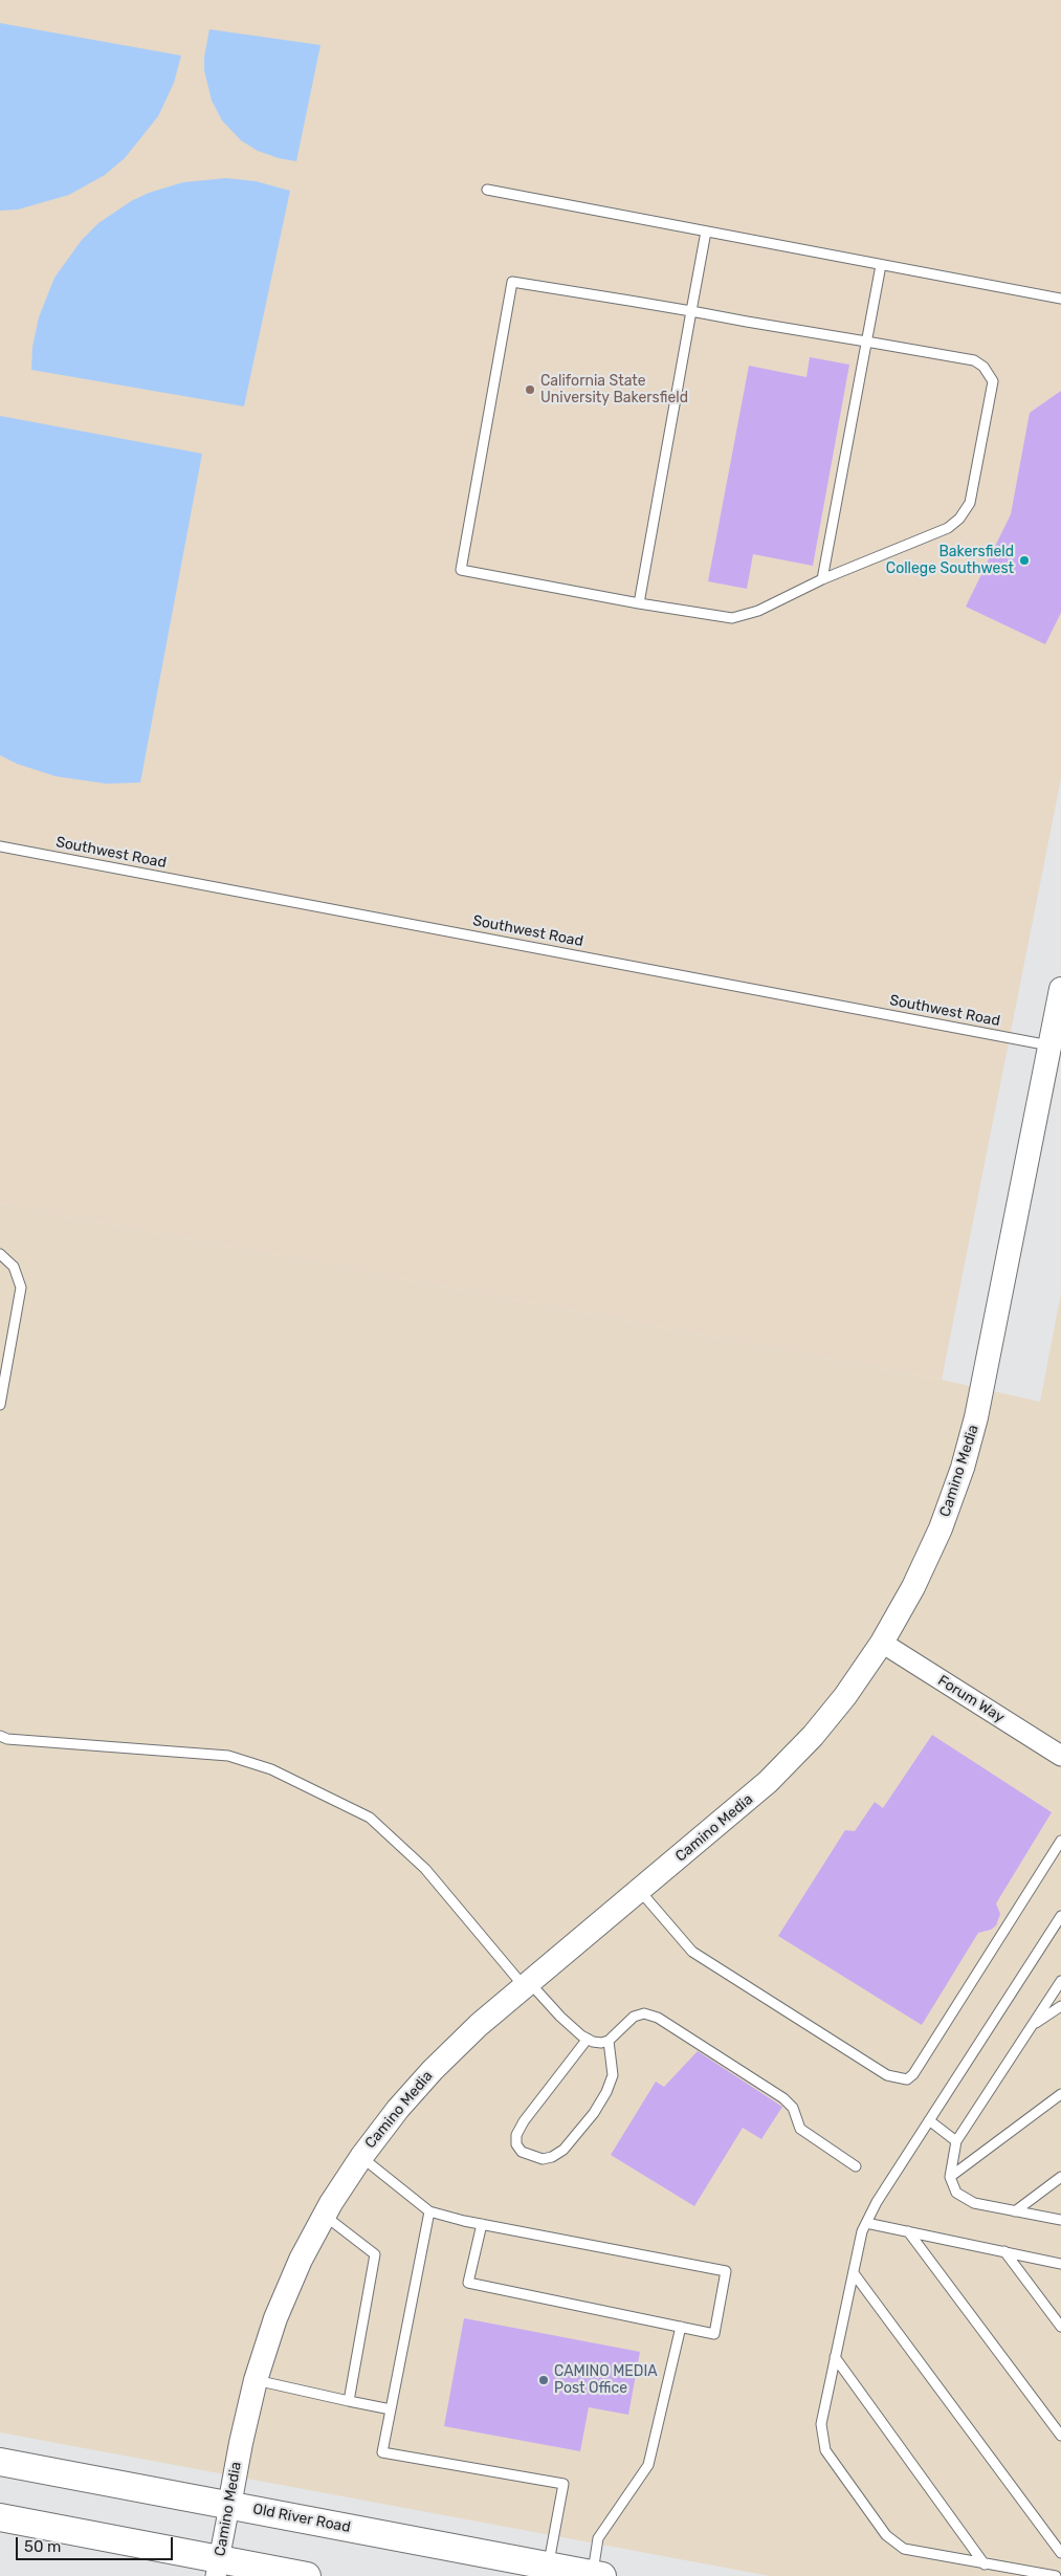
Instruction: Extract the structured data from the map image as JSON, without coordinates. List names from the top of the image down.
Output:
{
  "streets": {
    "main road": ["Old River Road"],
    "street": ["Camino Media", "Forum Way"],
    "lane": ["Southwest Road"]
  },
  "crossings": [
    ["Southwest Road", "Camino Media"],
    ["Camino Media", "Forum Way"],
    ["Camino Media", "Old River Road"]
  ],
  "places": ["California State University Bakersfield", "Bakersfield College Southwest", "CAMINO MEDIA Post Office"],
  "scale_bar": "50 m"
}
